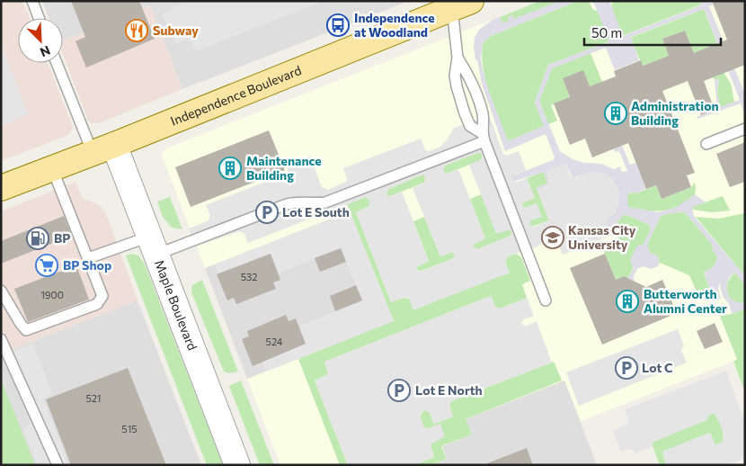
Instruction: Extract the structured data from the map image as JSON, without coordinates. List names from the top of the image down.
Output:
{
  "streets": {
    "main road": ["Independence Boulevard"],
    "street": ["Maple Boulevard"]
  },
  "crossings": [
    ["Independence Boulevard", "Maple Boulevard"]
  ],
  "places": {
    "bus stop": ["Independence at Woodland"],
    "restaurant": ["Subway"],
    "building": ["Administration Building", "Maintenance Building", "Butterworth Alumni Center"],
    "parking": ["Lot E South", "Lot C", "Lot E North"],
    "school or university": ["Kansas City University"],
    "fuel station": ["BP"],
    "supermarket": ["BP Shop"]
  },
  "house_numbers": [
    "532",
    "1900",
    "524",
    "521",
    "515"
  ],
  "scale_bar": "50 m",
  "north": "bottom right"
}
